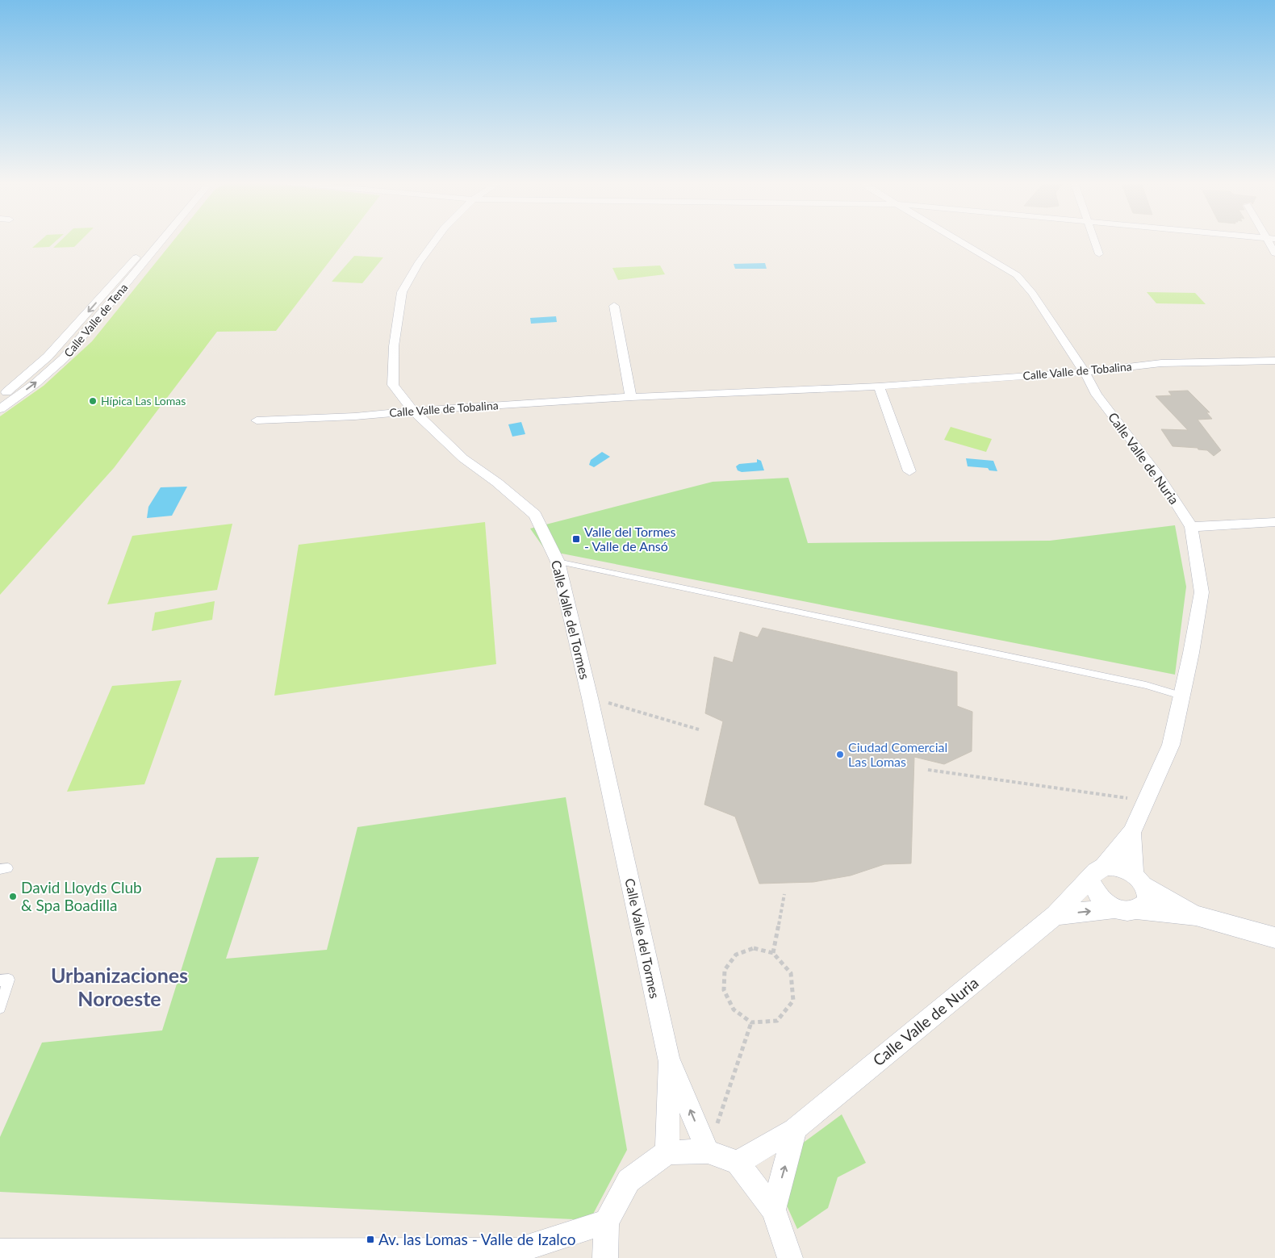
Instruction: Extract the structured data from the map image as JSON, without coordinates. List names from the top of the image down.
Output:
{
  "streets": {
    "street": [
      "Calle Valle de Tena",
      "Calle Valle de Tobalina",
      "Calle Valle de Nuria",
      "Calle Valle del Tormes"
    ]
  },
  "crossings": [
    ["Calle Valle de Tobalina", "Calle Valle de Nuria"],
    ["Calle Valle de Tobalina", "Calle Valle del Tormes"]
  ],
  "districts": ["Urbanizaciones Noroeste"],
  "places": {
    "other": ["Hípica Las Lomas", "Ciudad Comercial Las Lomas", "David Lloyds Club & Spa Boadilla"],
    "transit": ["Valle del Tormes - Valle de Ansó", "Av. las Lomas - Valle de Izalco"]
  }
}
